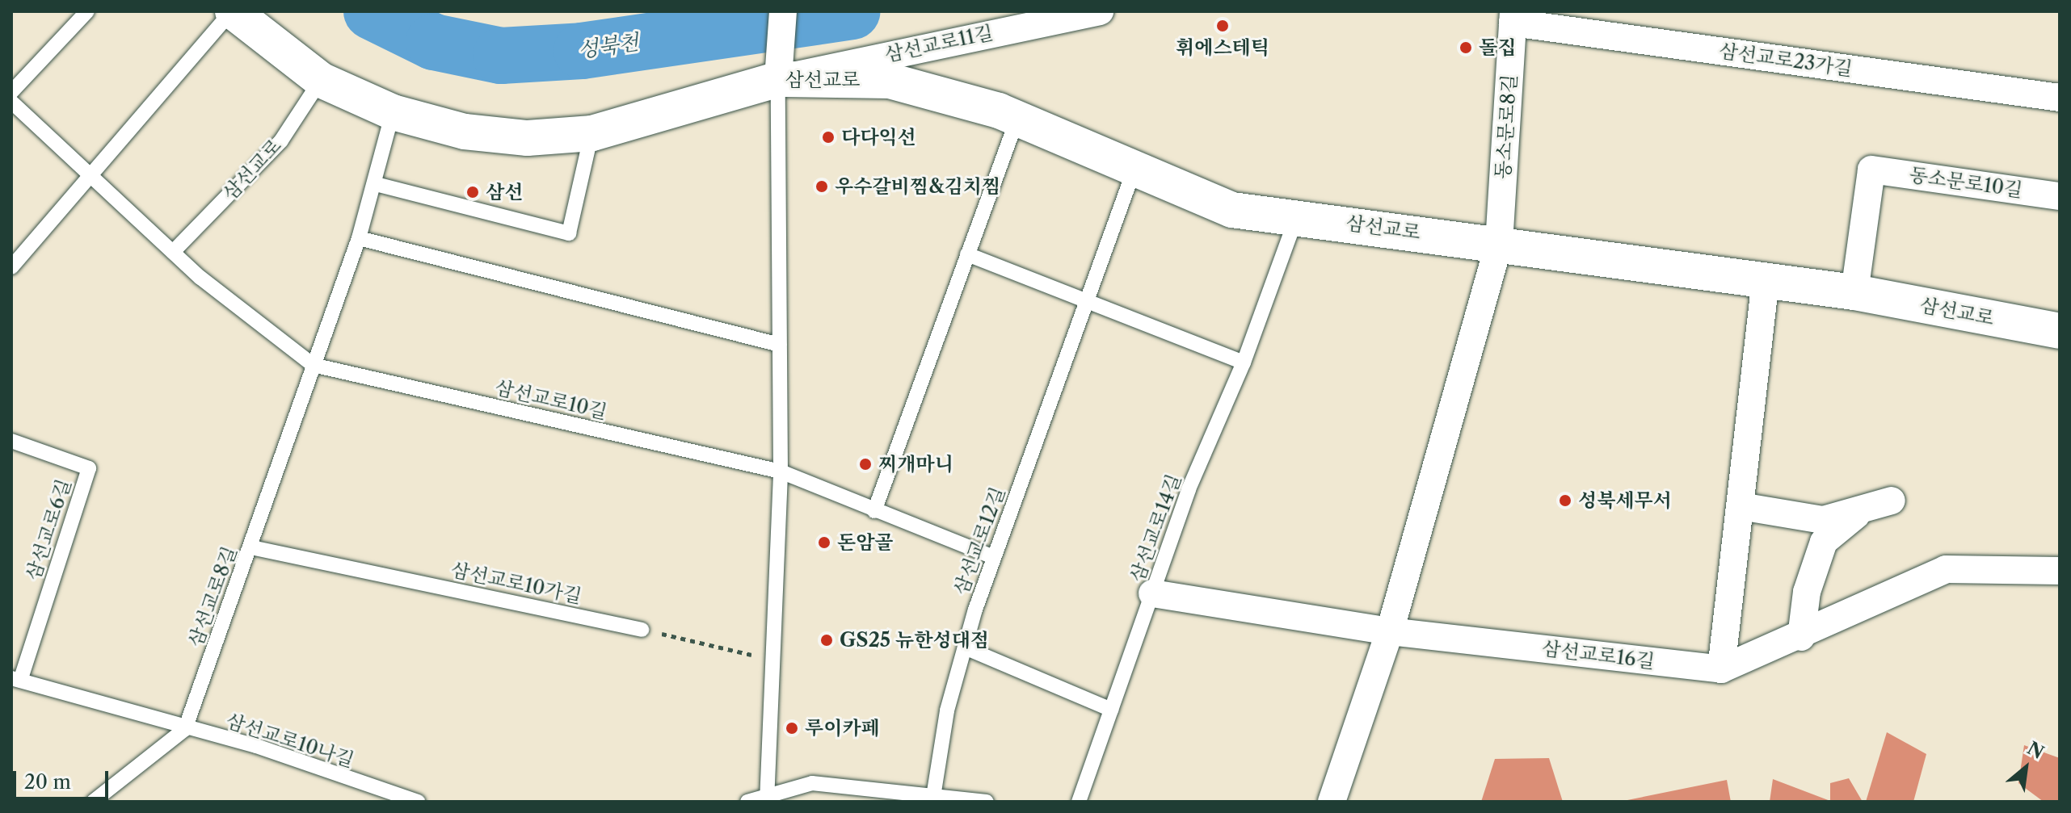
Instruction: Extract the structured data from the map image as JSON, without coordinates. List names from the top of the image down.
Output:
{
  "streets": {
    "street": [
      "삼선교로11길",
      "삼선교로23가길",
      "삼선교로",
      "동소문로8길",
      "동소문로10길",
      "삼선교로16길"
    ],
    "lane": [
      "삼선교로10길",
      "삼선교로14길",
      "삼선교로6길",
      "삼선교로12길",
      "삼선교로10가길",
      "삼선교로8길",
      "삼선교로10나길"
    ]
  },
  "crossings": [
    ["삼선교로11길", "삼선교로"],
    ["삼선교로23가길", "동소문로8길"],
    ["삼선교로", "동소문로8길"],
    ["삼선교로", "동소문로10길"],
    ["삼선교로", "삼선교로14길"],
    ["삼선교로", "삼선교로12길"],
    ["삼선교로", "삼선교로8길"],
    ["삼선교로10길", "삼선교로12길"],
    ["삼선교로10길", "삼선교로8길"],
    ["삼선교로14길", "삼선교로16길"],
    ["삼선교로6길", "삼선교로8길"],
    ["삼선교로6길", "삼선교로10나길"],
    ["삼선교로10가길", "삼선교로8길"],
    ["삼선교로8길", "삼선교로10나길"]
  ],
  "water": ["성북천"],
  "places": [
    "휘에스테틱",
    "돌집",
    "다다익선",
    "우수갈비찜&김치찜",
    "삼선",
    "찌개마니",
    "성북세무서",
    "돈암골",
    "GS25 뉴한성대점",
    "루이카페"
  ],
  "scale_bar": "20 m",
  "north": "top right"
}
